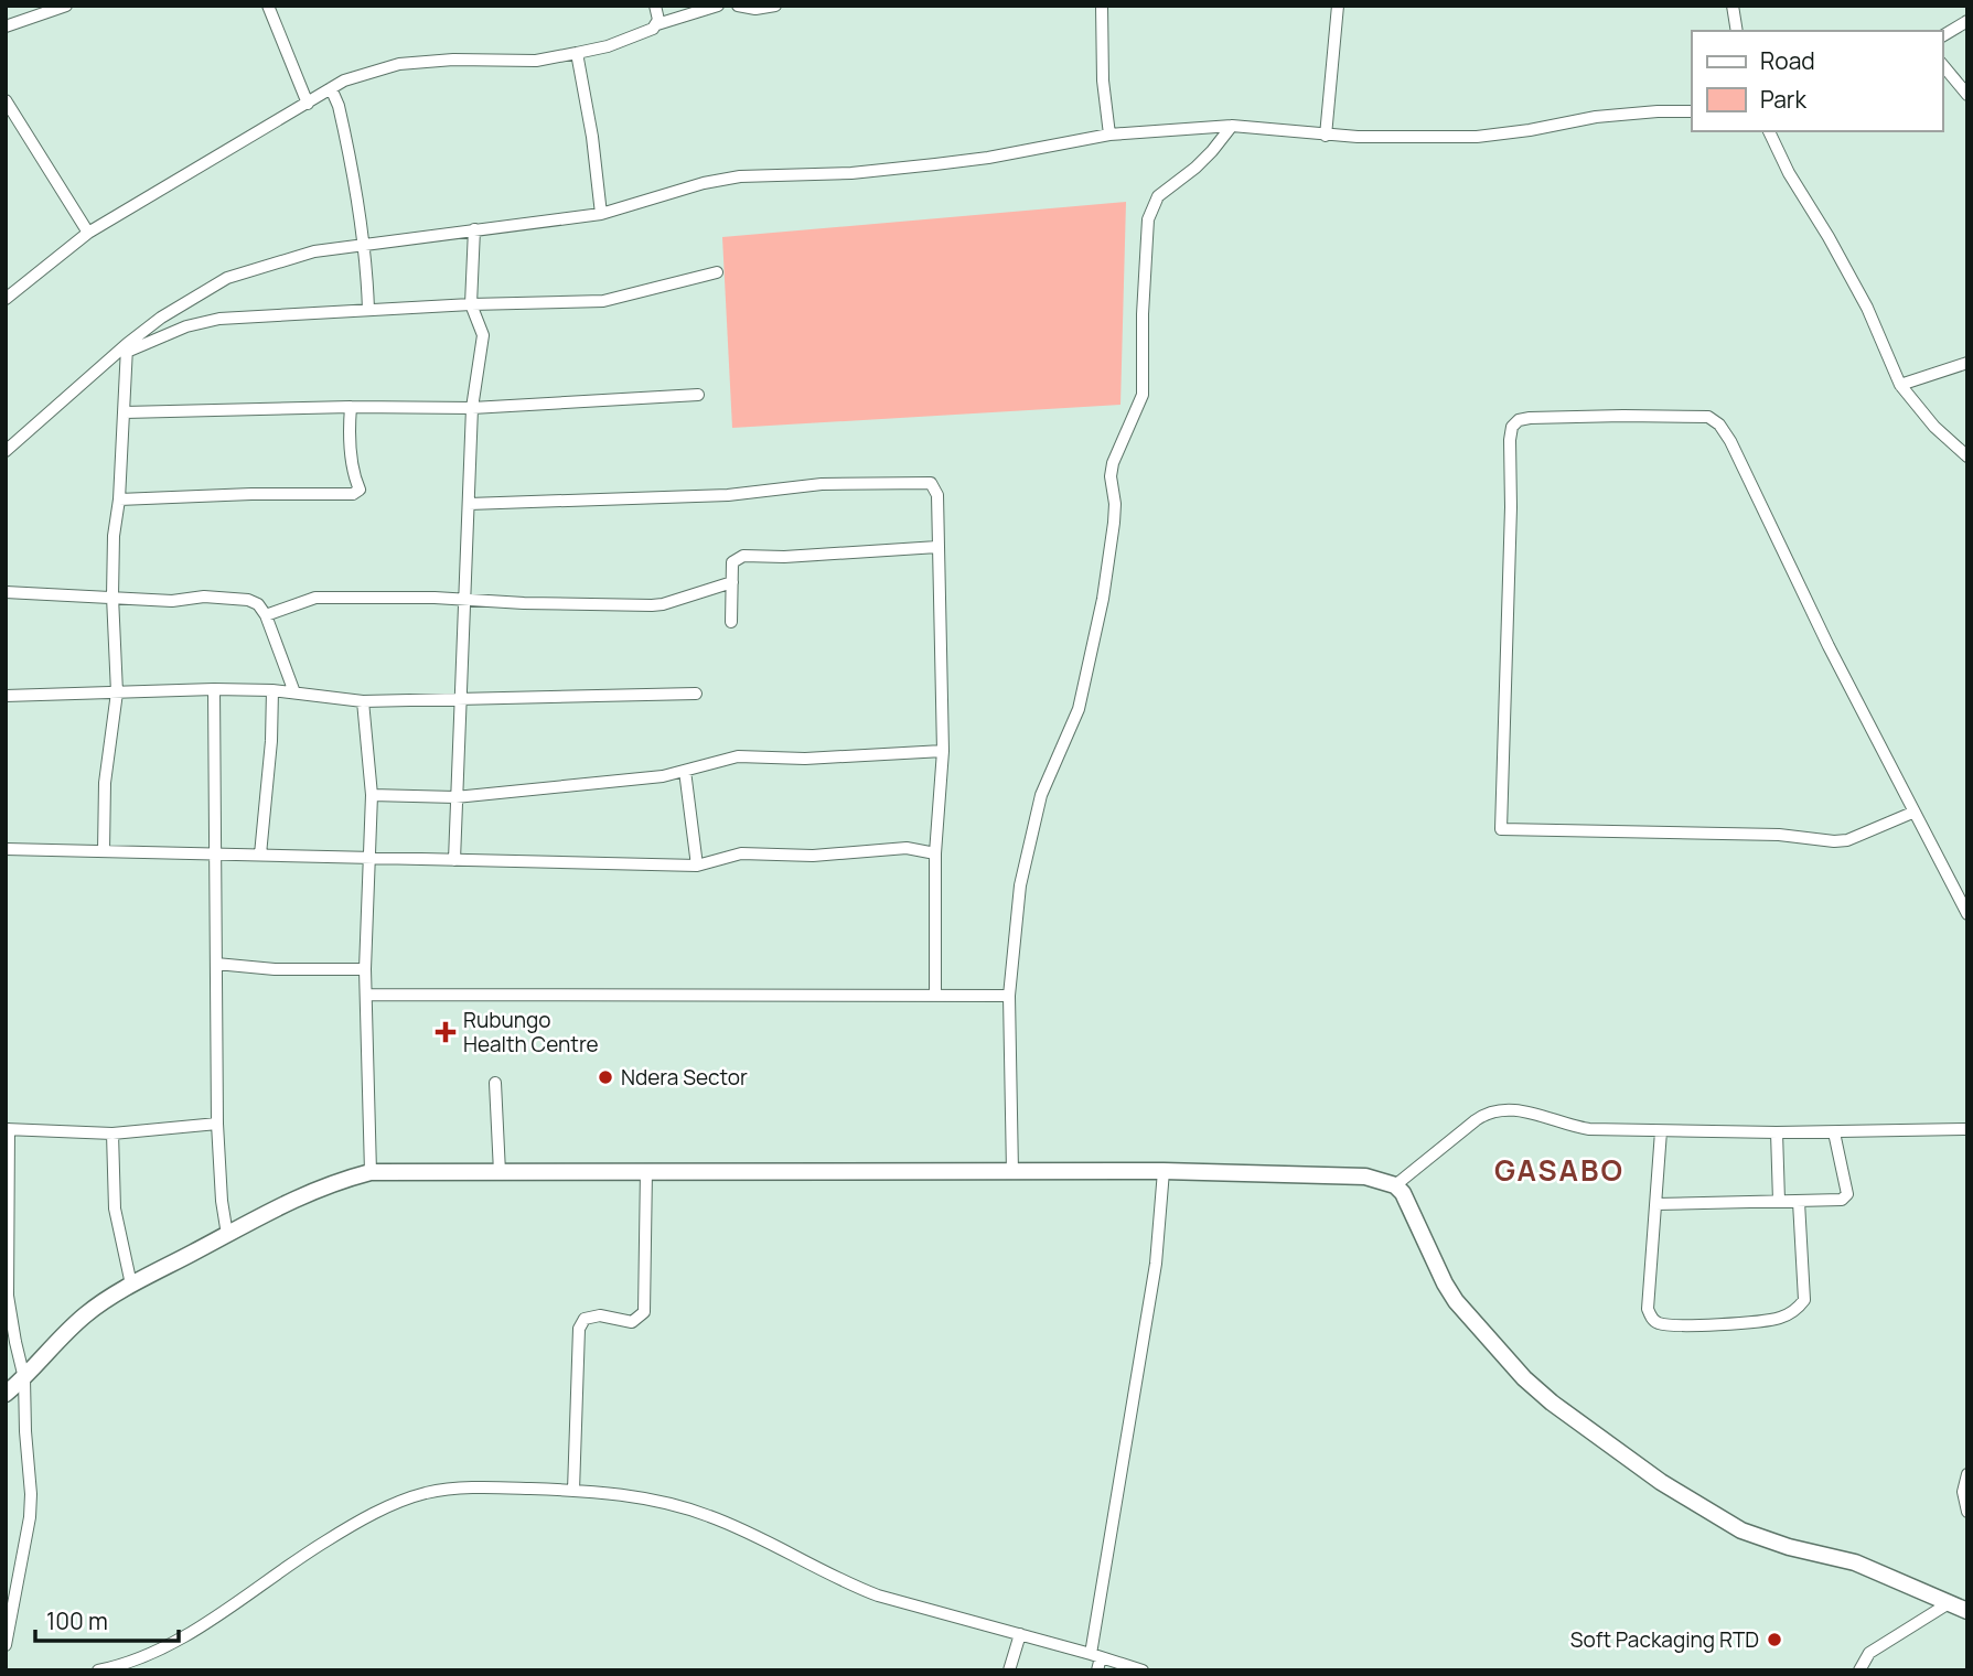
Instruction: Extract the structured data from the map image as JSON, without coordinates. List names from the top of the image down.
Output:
{
  "districts": ["GASABO"],
  "places": {
    "health": ["Rubungo Health Centre"],
    "other": ["Ndera Sector", "Soft Packaging RTD"]
  },
  "legend": ["Road", "Park"],
  "scale_bar": "100 m"
}
